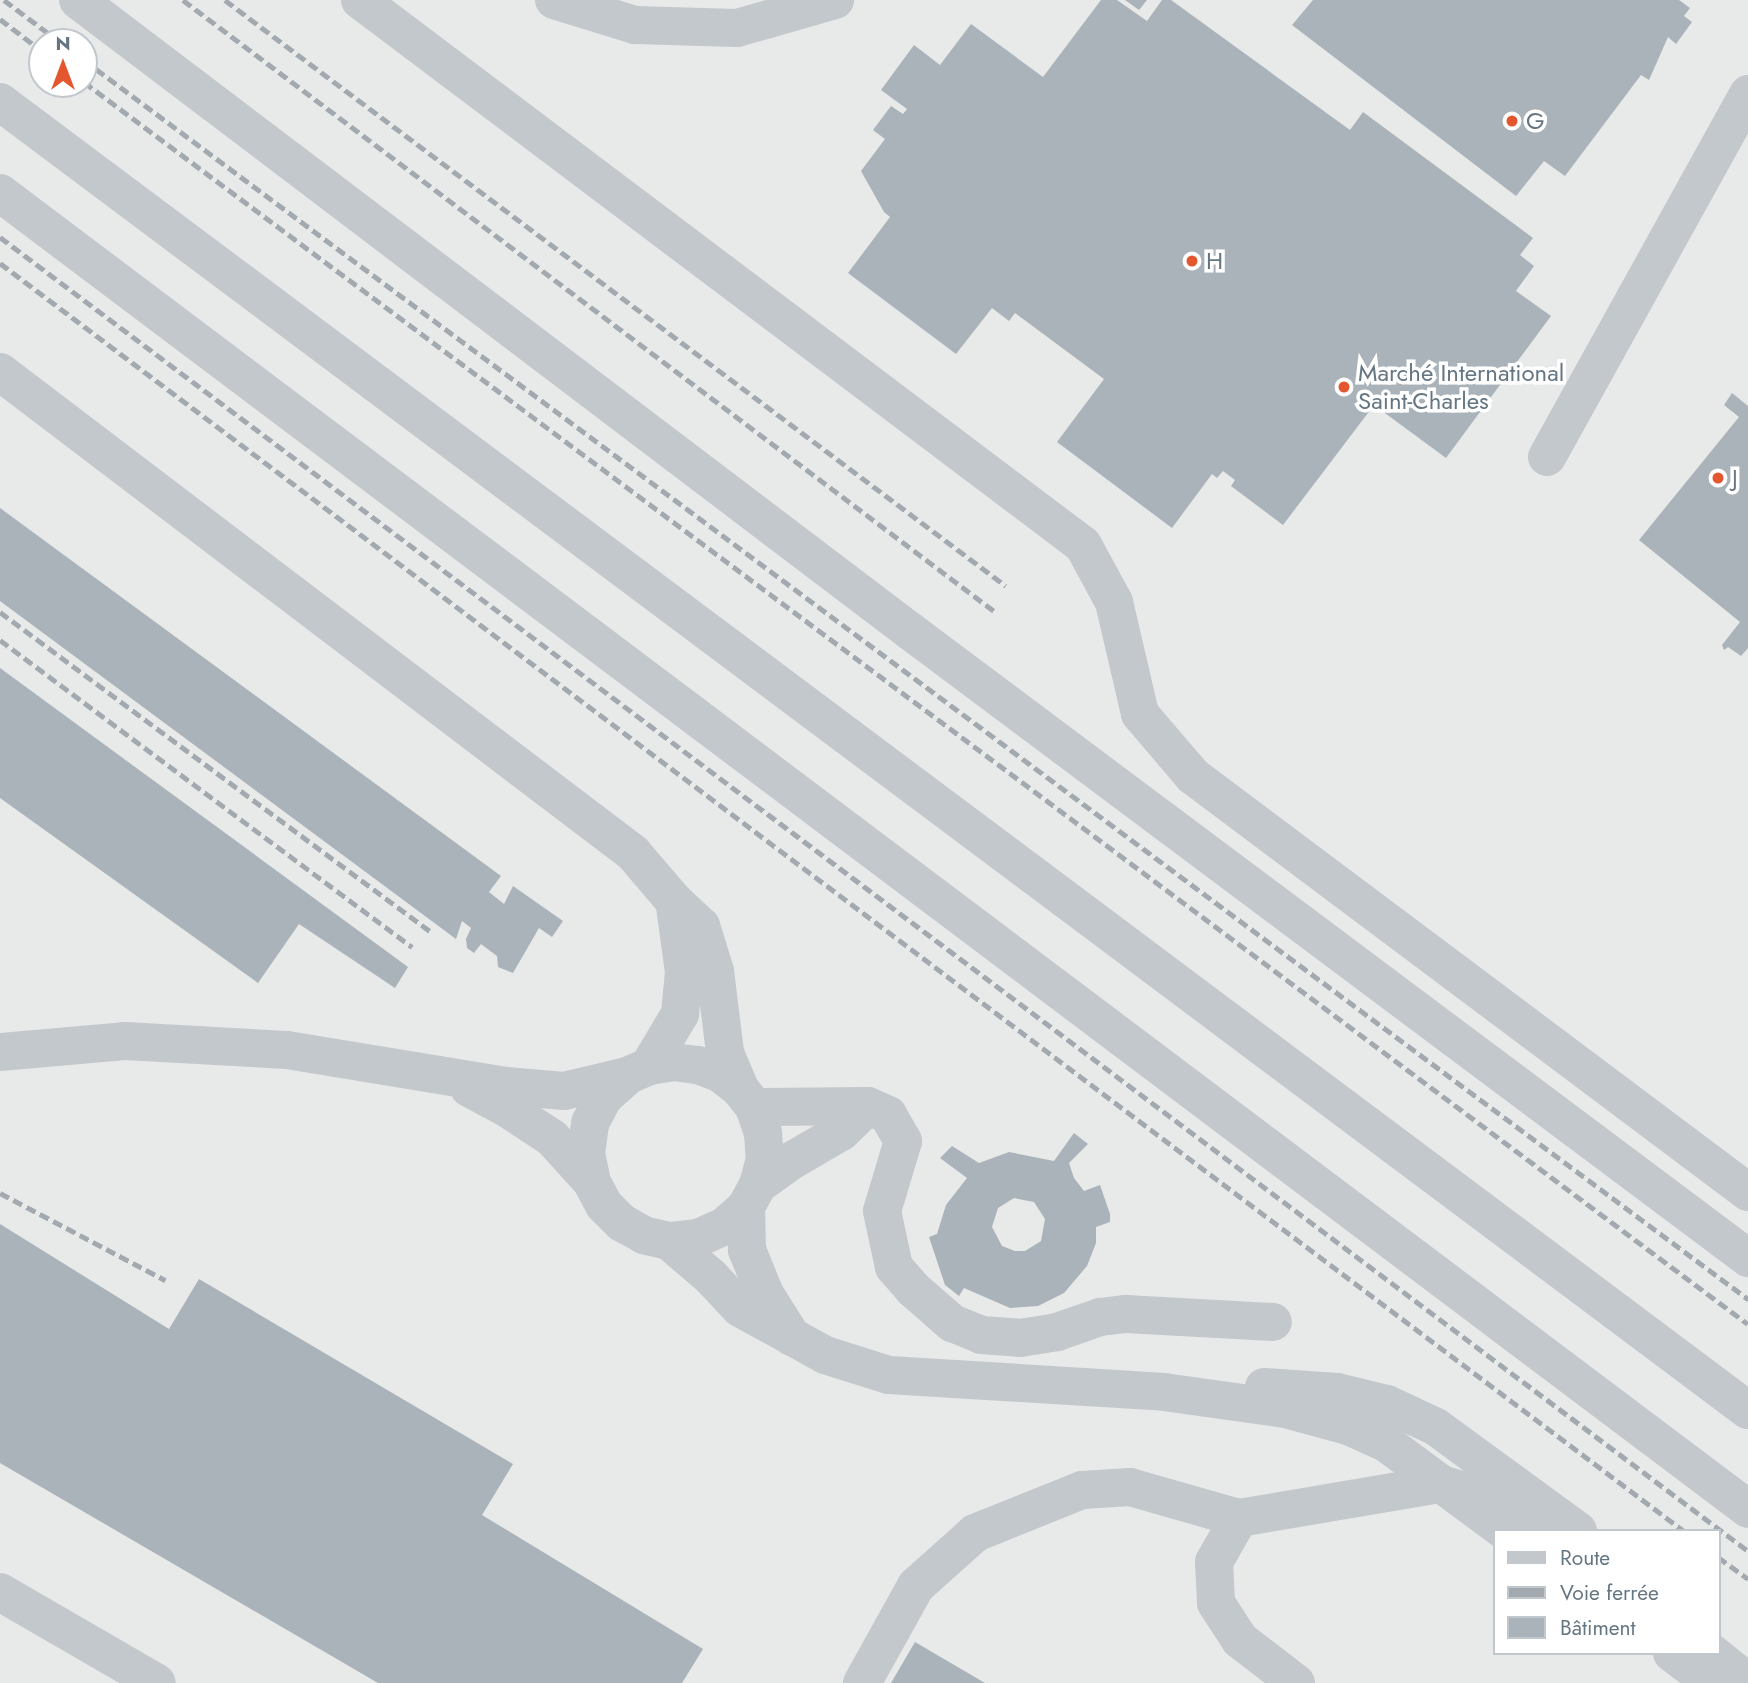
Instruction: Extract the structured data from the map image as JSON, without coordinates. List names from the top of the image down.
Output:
{
  "places": [
    "G",
    "H",
    "Marché International Saint-Charles",
    "J"
  ],
  "legend": ["Route", "Voie ferrée", "Bâtiment"],
  "north": "top"
}
